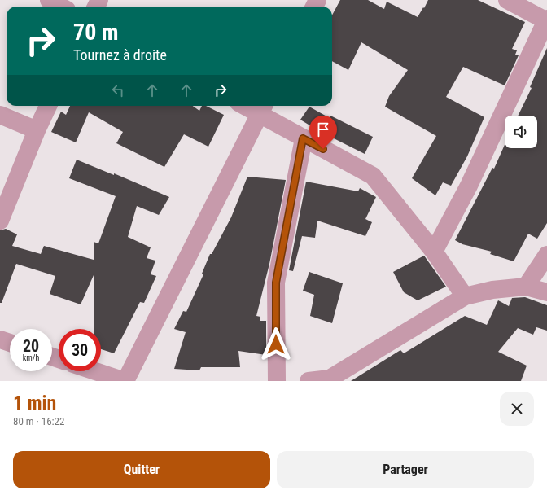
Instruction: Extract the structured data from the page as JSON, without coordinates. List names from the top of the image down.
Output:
{
  "page": {
    "turn": ["70 m", "Tournez à droite"],
    "speed": "20 km/h",
    "limit": "30",
    "heading": ["1 min", "80 m · 16:22"],
    "buttons": ["Quitter", "Partager"]
  }
}
